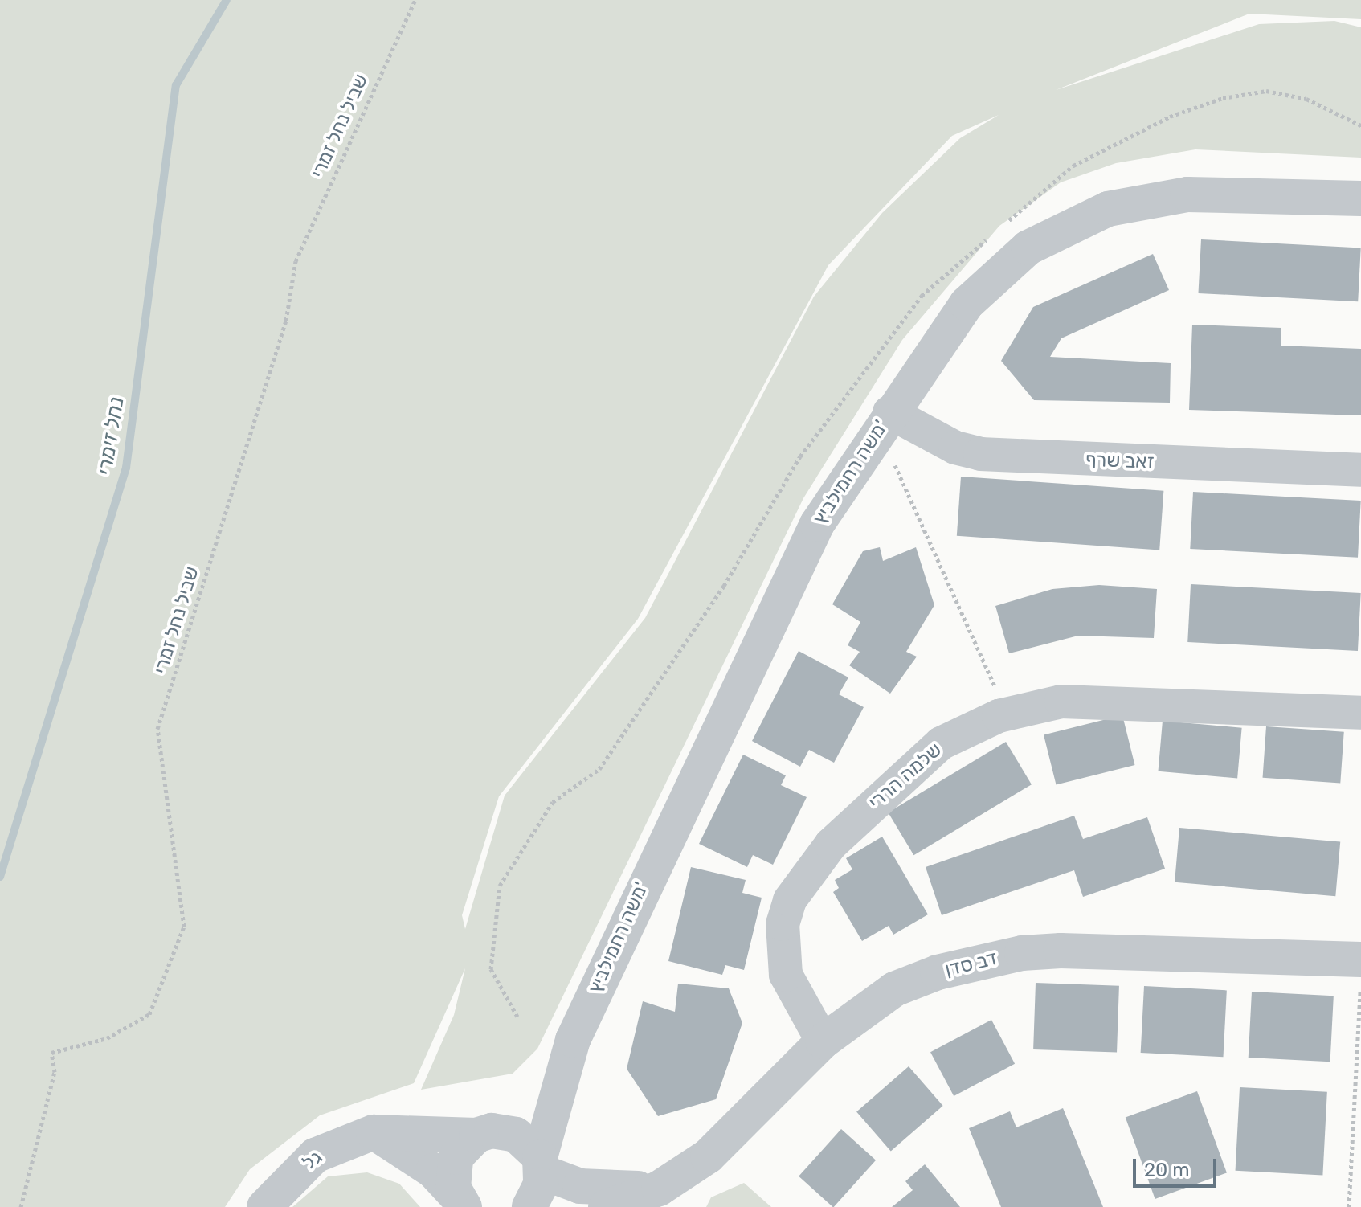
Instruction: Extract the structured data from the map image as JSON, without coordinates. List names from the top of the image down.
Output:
{
  "streets": {
    "street": [
      "זאב שרף",
      "משה רחמילביץ'",
      "שלמה הררי",
      "דב סדן",
      "גל"
    ],
    "path": ["שביל נחל זמרי"]
  },
  "crossings": [
    ["זאב שרף", "משה רחמילביץ'"],
    ["משה רחמילביץ'", "גל"],
    ["שלמה הררי", "דב סדן"]
  ],
  "water": ["נחל זימרי"],
  "scale_bar": "20 m"
}
